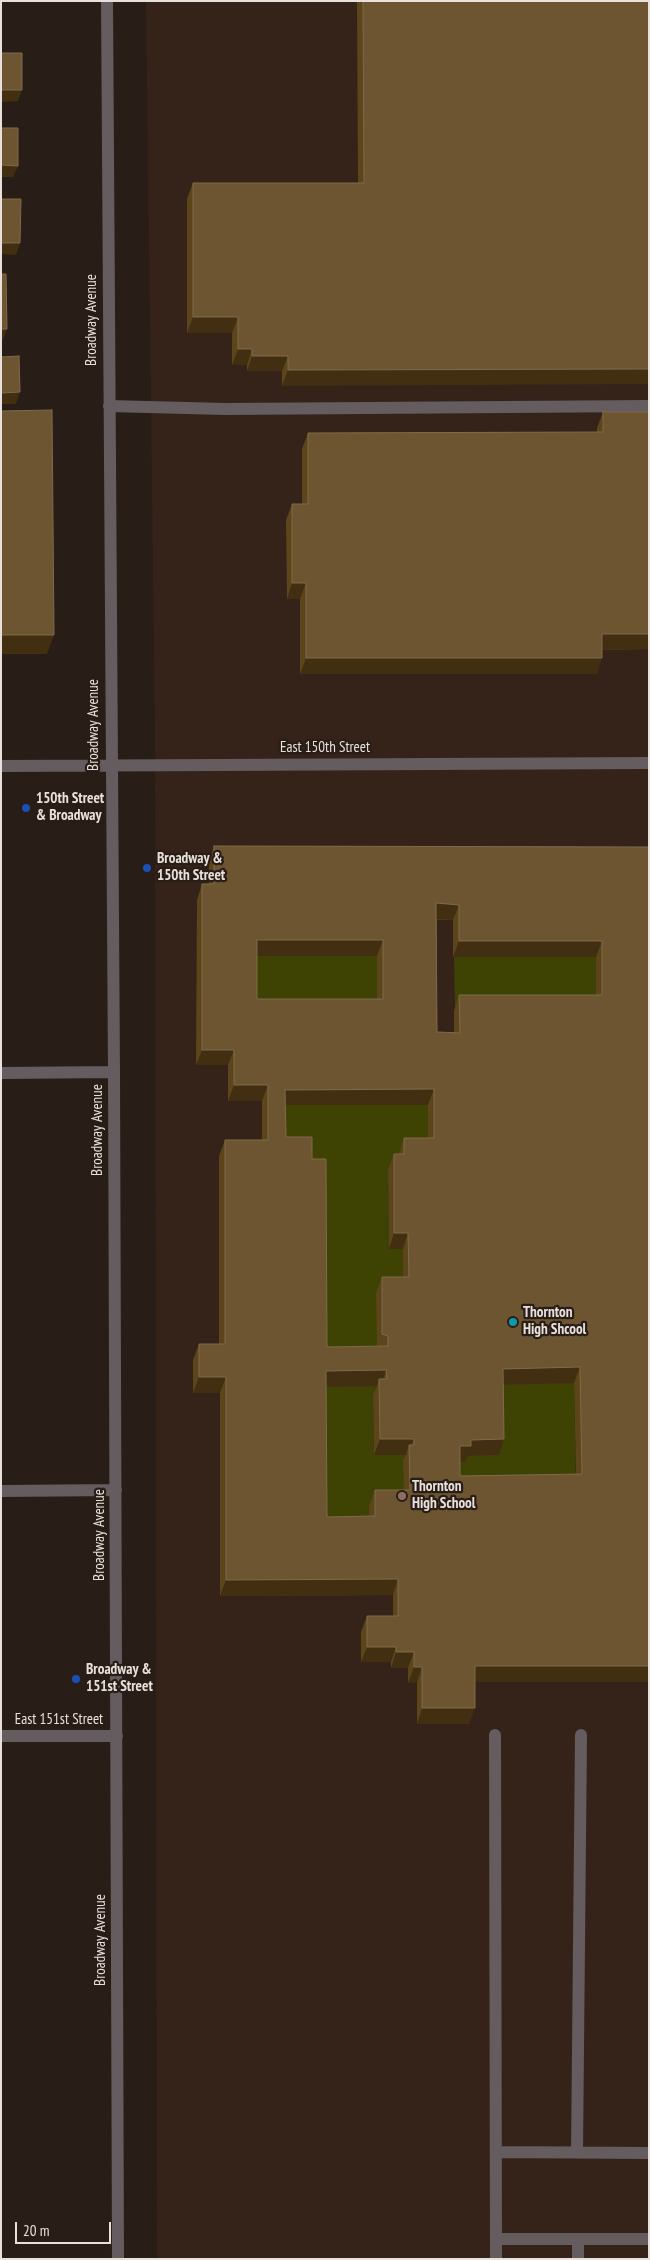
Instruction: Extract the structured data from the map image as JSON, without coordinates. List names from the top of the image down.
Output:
{
  "streets": {
    "street": ["Broadway Avenue", "East 150th Street", "East 151st Street"]
  },
  "crossings": [
    ["Broadway Avenue", "East 150th Street"],
    ["Broadway Avenue", "East 151st Street"]
  ],
  "places": [
    "150th Street & Broadway",
    "Broadway & 150th Street",
    "Thornton High Shcool",
    "Thornton High School",
    "Broadway & 151st Street"
  ],
  "scale_bar": "20 m"
}
